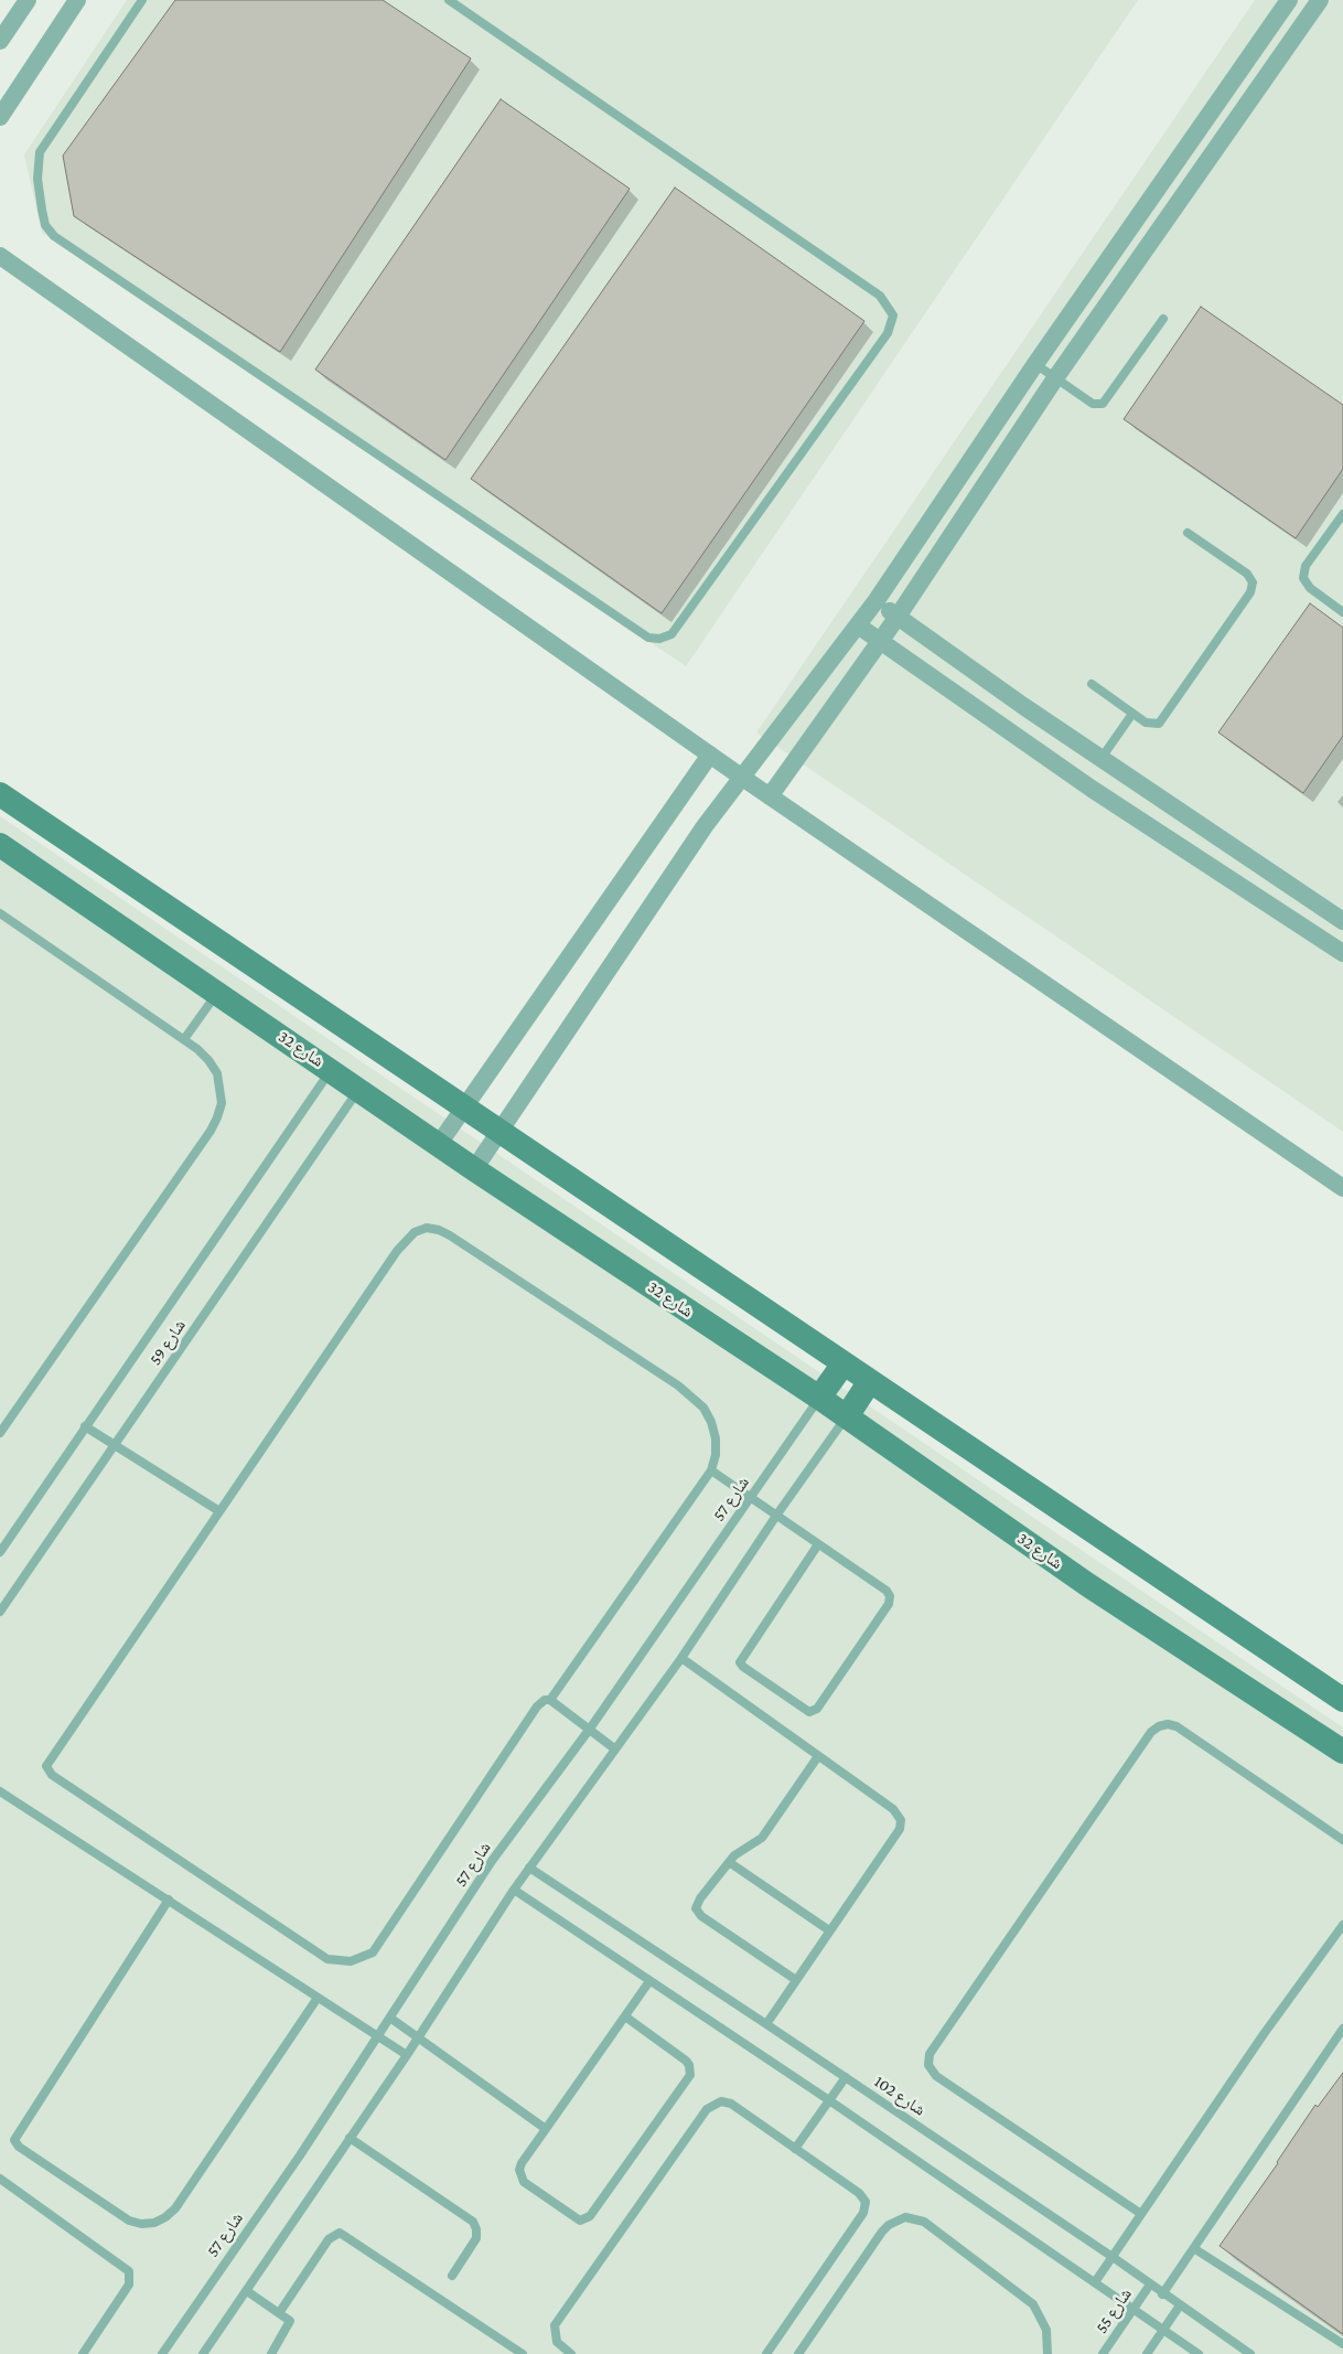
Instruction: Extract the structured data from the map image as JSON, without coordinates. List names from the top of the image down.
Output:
{
  "streets": {
    "main road": ["شارع 32"],
    "lane": [
      "شارع 59",
      "شارع 57",
      "شارع 102",
      "شارع 55"
    ]
  },
  "crossings": [
    ["شارع 32", "شارع 59"],
    ["شارع 32", "شارع 57"],
    ["شارع 102", "شارع 55"]
  ]
}
